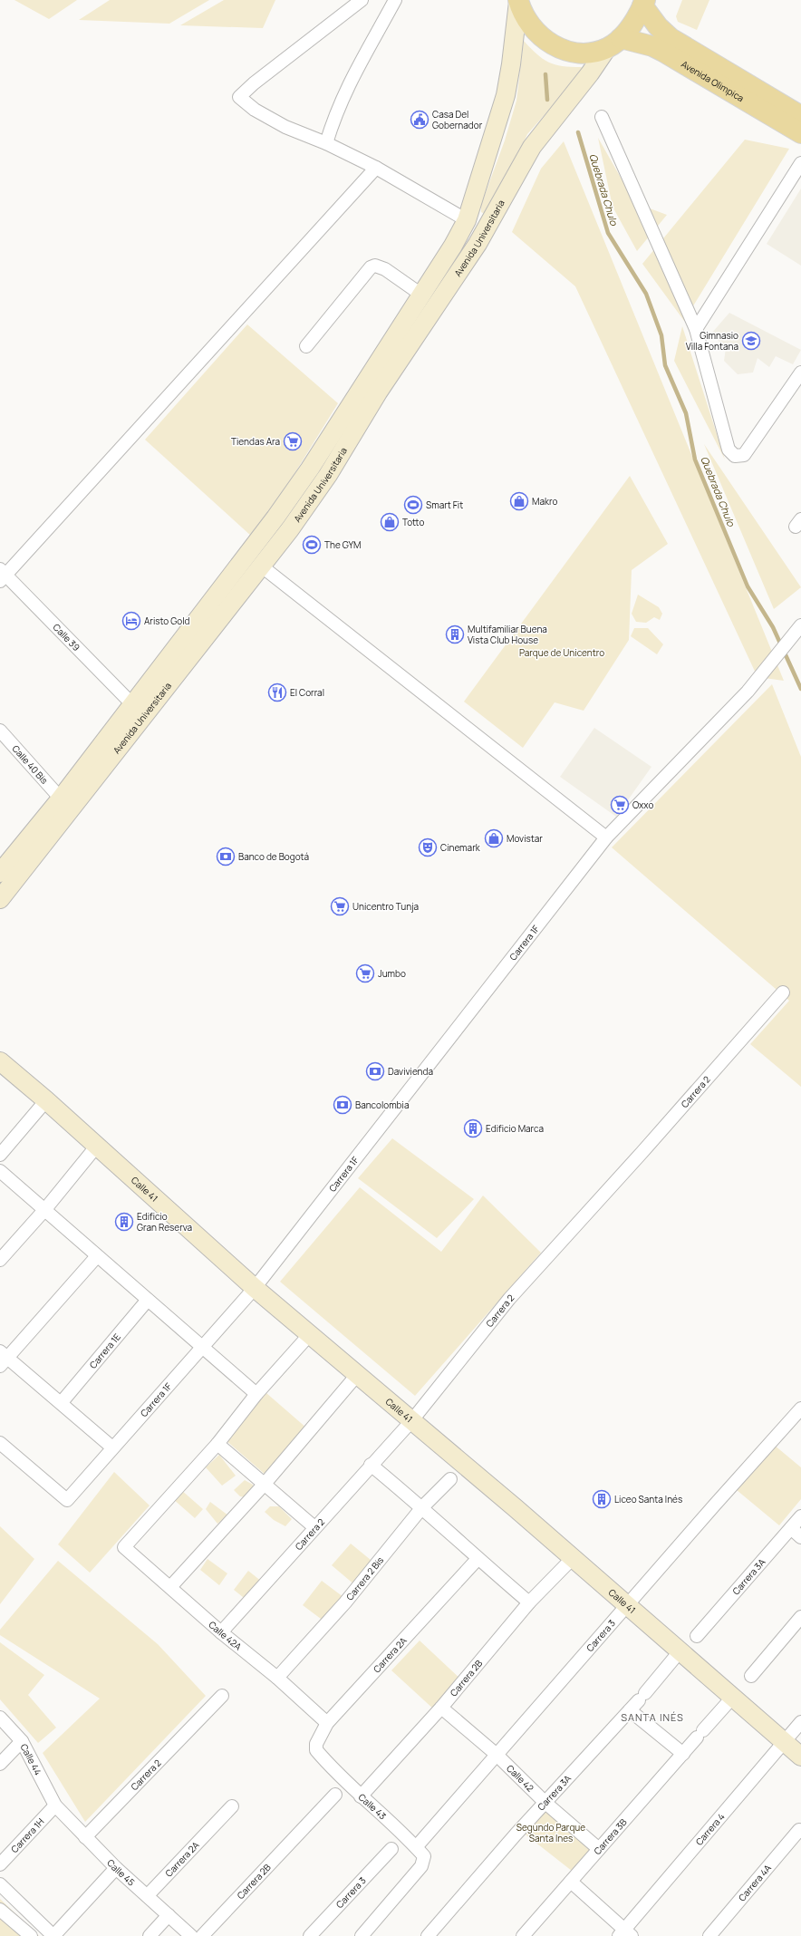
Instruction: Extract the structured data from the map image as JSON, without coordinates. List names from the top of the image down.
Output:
{
  "streets": {
    "main road": ["Avenida Olimpica", "Avenida Universitaria", "Calle 41"],
    "street": [
      "Calle 39",
      "Calle 40 Bis",
      "Carrera 1F",
      "Carrera 2",
      "Carrera 1E",
      "Carrera 3A",
      "Carrera 2 Bis",
      "Calle 42A",
      "Carrera 3",
      "Carrera 2A",
      "Carrera 2B",
      "Calle 44",
      "Calle 42",
      "Calle 43",
      "Carrera 4",
      "Carrera 1H",
      "Carrera 3B",
      "Calle 45",
      "Carrera 4A"
    ]
  },
  "crossings": [
    ["Avenida Olimpica", "Avenida Universitaria"],
    ["Avenida Universitaria", "Calle 39"],
    ["Avenida Universitaria", "Calle 40 Bis"],
    ["Carrera 1F", "Calle 41"],
    ["Carrera 2", "Calle 41"],
    ["Carrera 2", "Calle 42A"],
    ["Carrera 2", "Calle 45"],
    ["Calle 41", "Carrera 3A"],
    ["Calle 41", "Carrera 3"],
    ["Calle 41", "Carrera 2B"],
    ["Calle 41", "Carrera 4"],
    ["Calle 41", "Carrera 3B"],
    ["Carrera 3A", "Calle 42"],
    ["Carrera 2 Bis", "Calle 42A"],
    ["Calle 42A", "Carrera 2A"],
    ["Carrera 3", "Calle 42"],
    ["Carrera 3", "Calle 43"],
    ["Carrera 2A", "Calle 43"],
    ["Carrera 2A", "Calle 45"],
    ["Carrera 2B", "Calle 42"],
    ["Carrera 2B", "Calle 43"],
    ["Calle 44", "Carrera 1H"],
    ["Calle 44", "Calle 45"],
    ["Calle 42", "Carrera 3B"],
    ["Carrera 1H", "Calle 45"]
  ],
  "districts": ["SANTA INÉS"],
  "water": ["Quebrada Chulo"],
  "parks": ["Parque de Unicentro", "Segundo Parque Santa Ines"],
  "places": {
    "public building": ["Casa Del Gobernador"],
    "school or university": ["Gimnasio Villa Fontana"],
    "supermarket": [
      "Tiendas Ara",
      "Oxxo",
      "Unicentro Tunja",
      "Jumbo"
    ],
    "shop": ["Makro", "Totto", "Movistar"],
    "sports": ["Smart Fit", "The GYM"],
    "hotel": ["Aristo Gold"],
    "building": [
      "Multifamiliar Buena Vista Club House",
      "Edificio Marca",
      "Edificio Gran Reserva",
      "Liceo Santa Inés"
    ],
    "restaurant": ["El Corral"],
    "theatre": ["Cinemark"],
    "bank": ["Banco de Bogotá", "Davivienda", "Bancolombia"]
  }
}
